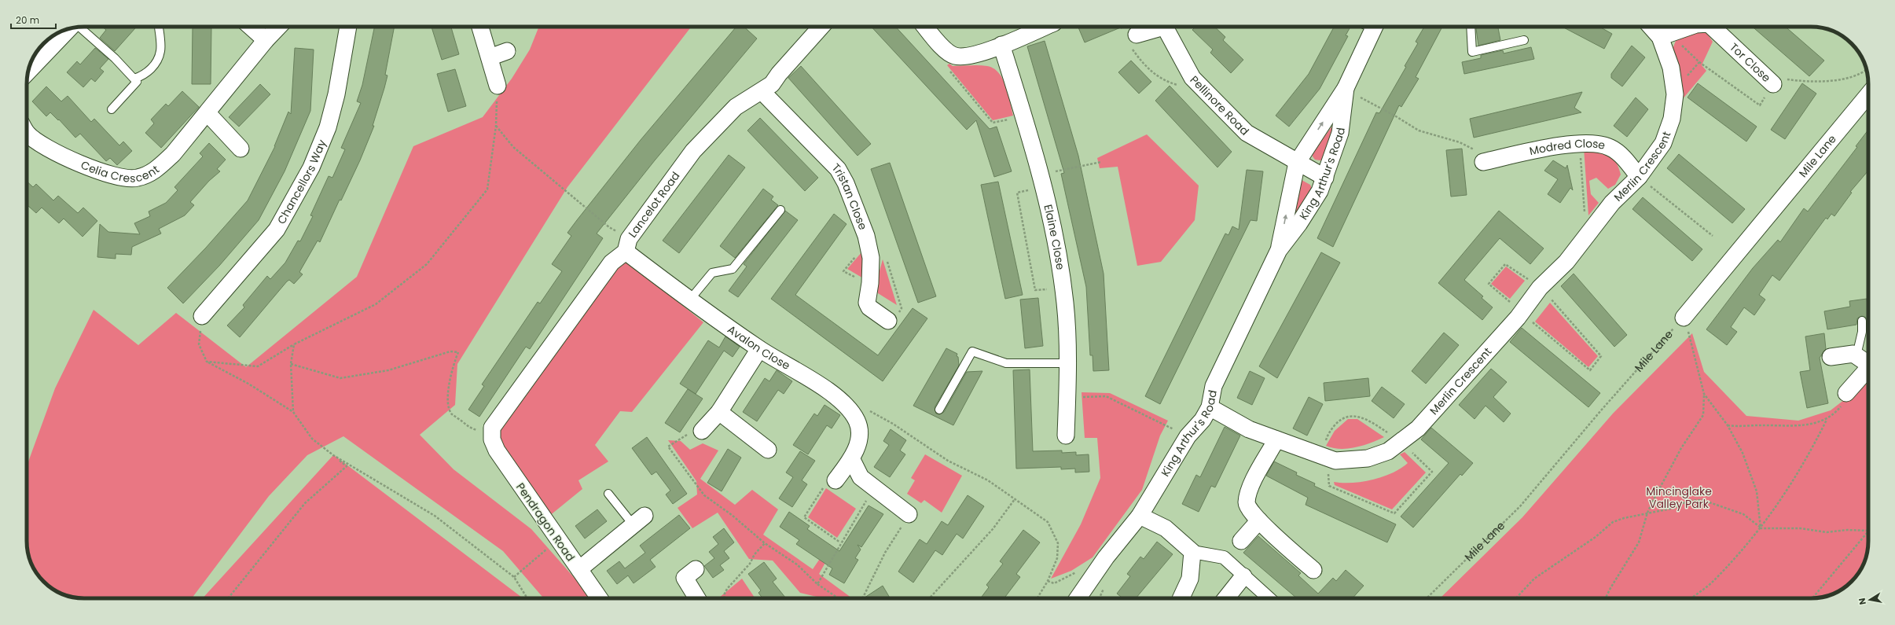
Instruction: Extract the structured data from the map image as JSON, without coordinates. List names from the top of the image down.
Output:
{
  "streets": {
    "street": [
      "Tor Close",
      "Pellinore Road",
      "Modred Close",
      "Mile Lane",
      "Celia Crescent",
      "Merlin Crescent",
      "King Arthur's Road",
      "Chancellors Way",
      "Tristan Close",
      "Lancelot Road",
      "Elaine Close",
      "Avalon Close",
      "Pendragon Road"
    ]
  },
  "crossings": [
    ["Tor Close", "Merlin Crescent"],
    ["Pellinore Road", "King Arthur's Road"],
    ["Modred Close", "Merlin Crescent"],
    ["Merlin Crescent", "King Arthur's Road"],
    ["Tristan Close", "Lancelot Road"],
    ["Lancelot Road", "Avalon Close"],
    ["Lancelot Road", "Pendragon Road"]
  ],
  "parks": ["Mincinglake Valley Park"],
  "scale_bar": "20 m",
  "north": "left"
}
